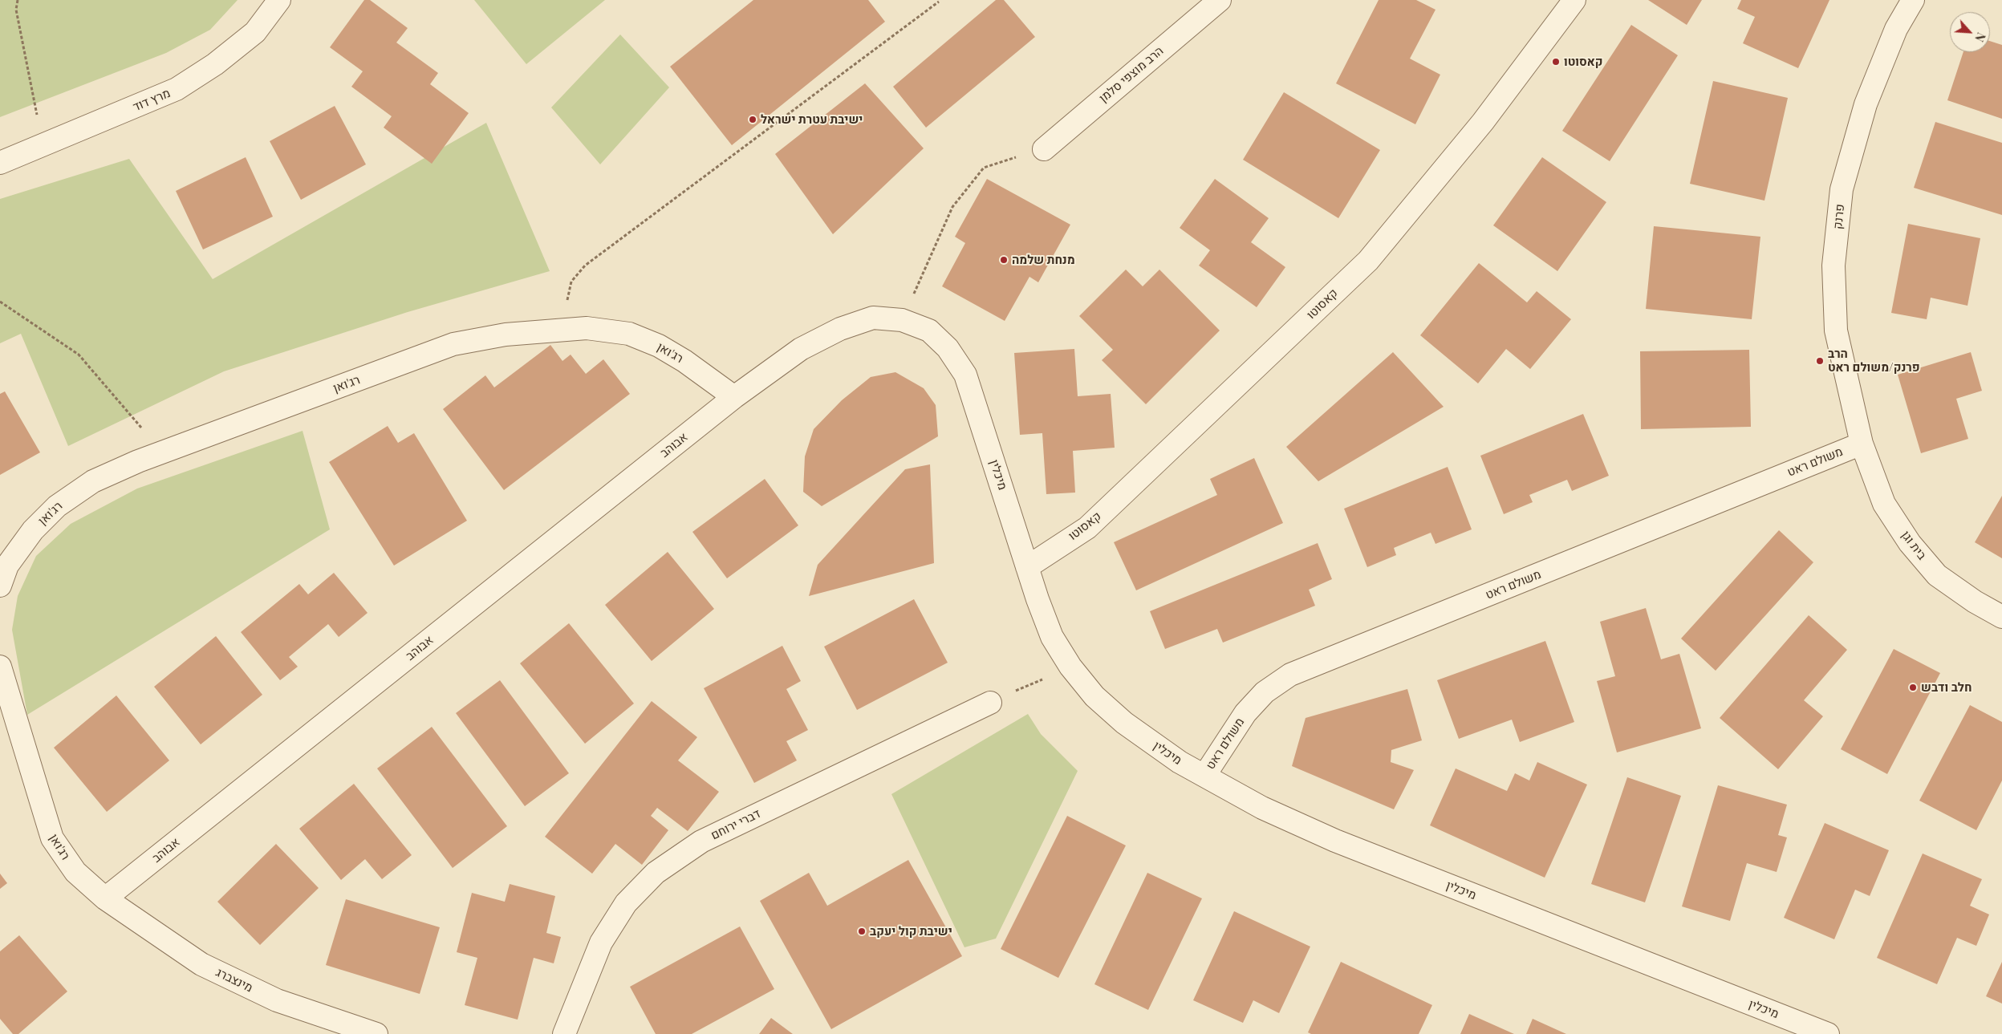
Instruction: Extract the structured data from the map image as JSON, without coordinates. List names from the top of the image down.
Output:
{
  "streets": {
    "street": [
      "הרב מוצפי סלמן",
      "מרץ דוד",
      "פרנק",
      "קאסוטו",
      "רג'ואן",
      "אבוהב",
      "משולם ראט",
      "מיכלין",
      "בית וגן",
      "דברי ירוחם",
      "מינצברג"
    ]
  },
  "crossings": [
    ["פרנק", "משולם ראט"],
    ["פרנק", "בית וגן"],
    ["קאסוטו", "מיכלין"],
    ["רג'ואן", "אבוהב"],
    ["רג'ואן", "מיכלין"],
    ["רג'ואן", "מינצברג"],
    ["אבוהב", "מיכלין"],
    ["אבוהב", "מינצברג"],
    ["משולם ראט", "מיכלין"],
    ["משולם ראט", "בית וגן"]
  ],
  "places": [
    "קאסוטו",
    "ישיבת עטרת ישראל",
    "מנחת שלמה",
    "הרב פרנק/משולם ראט",
    "חלב ודבש",
    "ישיבת קול יעקב"
  ],
  "north": "bottom right"
}
